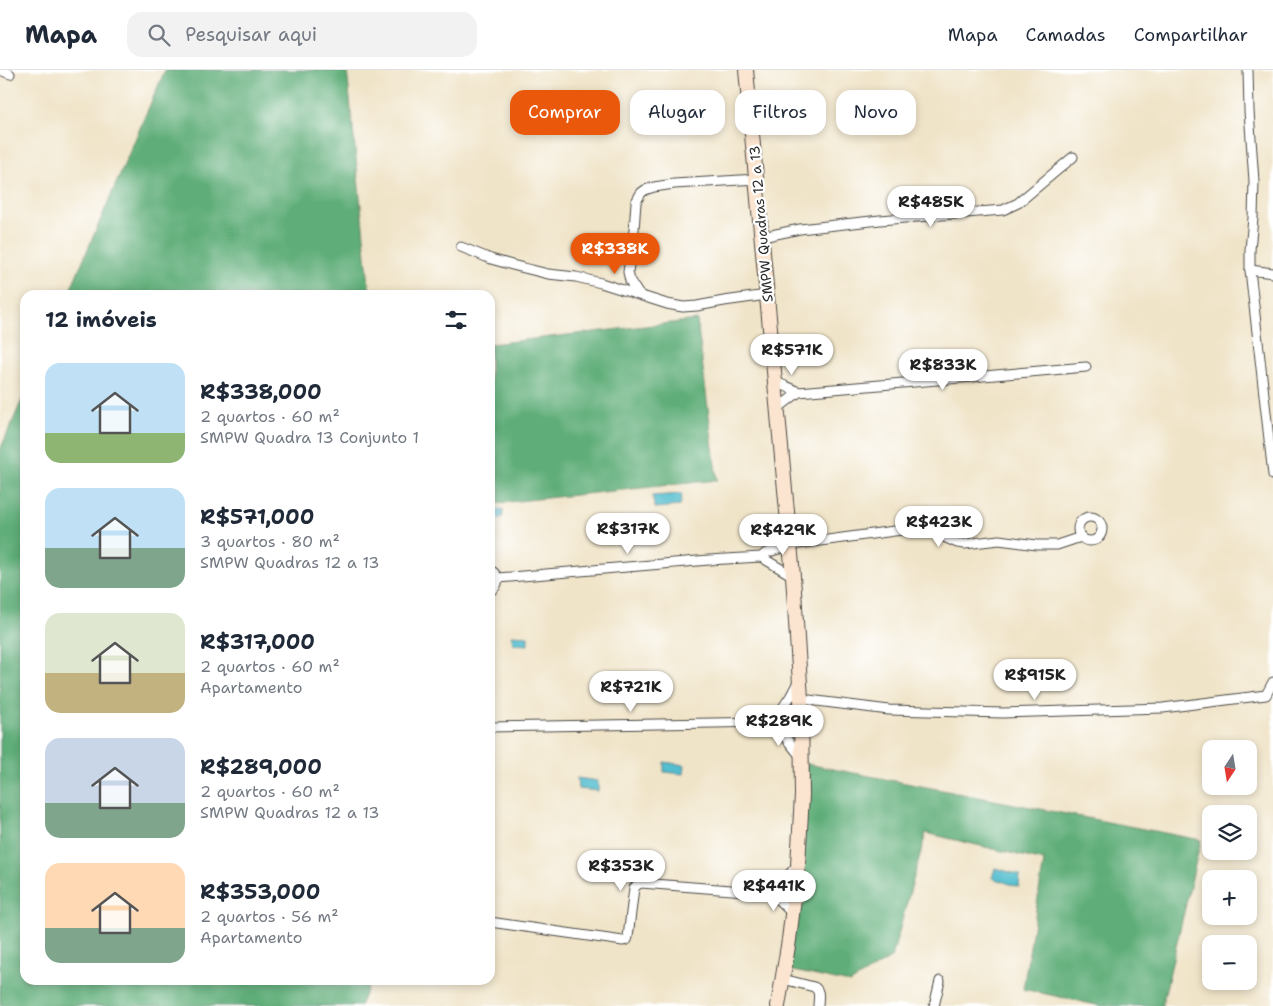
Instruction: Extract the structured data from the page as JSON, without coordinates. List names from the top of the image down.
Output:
{
  "streets": {
    "street": ["SMPW Quadras 12 a 13"]
  },
  "north": "bottom",
  "page": {
    "header": "Mapa",
    "search": "Pesquisar aqui",
    "nav": ["Mapa", "Camadas", "Compartilhar"],
    "chip": [
      "Comprar",
      "Alugar",
      "Filtros",
      "Novo"
    ],
    "price": [
      "R$485K",
      "R$338K",
      "R$571K",
      "R$833K",
      "R$423K",
      "R$317K",
      "R$429K",
      "R$915K",
      "R$721K",
      "R$289K",
      "R$353K",
      "R$441K"
    ],
    "heading": "12 imóveis",
    "list": [
      {
        "name": "R$338,000",
        "note": "2 quartos · 60 m² · SMPW Quadra 13 Conjunto 1"
      },
      {
        "name": "R$571,000",
        "note": "3 quartos · 80 m² · SMPW Quadras 12 a 13"
      },
      {
        "name": "R$317,000",
        "note": "2 quartos · 60 m² · Apartamento"
      },
      {
        "name": "R$289,000",
        "note": "2 quartos · 60 m² · SMPW Quadras 12 a 13"
      },
      {
        "name": "R$353,000",
        "note": "2 quartos · 56 m² · Apartamento"
      }
    ],
    "map_buttons": ["+", "−"]
  }
}
